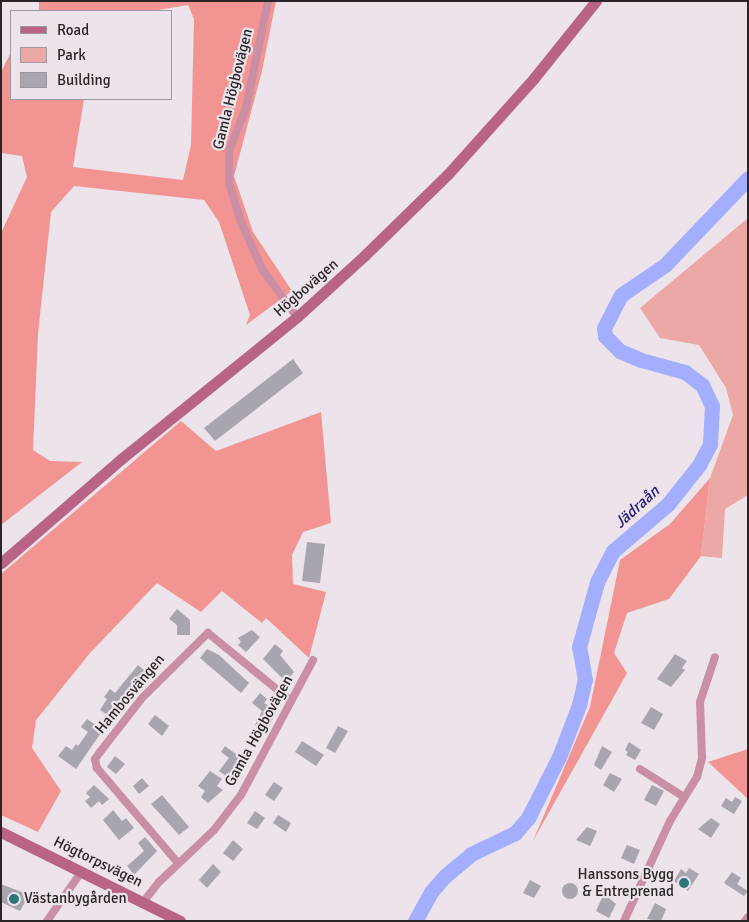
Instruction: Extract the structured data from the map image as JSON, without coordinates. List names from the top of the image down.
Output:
{
  "streets": {
    "main road": ["Högbovägen", "Högtorpsvägen"],
    "street": ["Gamla Högbovägen", "Hambosvängen"]
  },
  "crossings": [
    ["Gamla Högbovägen", "Högbovägen"],
    ["Gamla Högbovägen", "Hambosvängen"],
    ["Gamla Högbovägen", "Högtorpsvägen"]
  ],
  "water": ["Jädraån"],
  "places": ["Hanssons Bygg & Entreprenad", "Västanbygården"],
  "legend": ["Road", "Park", "Building"]
}
